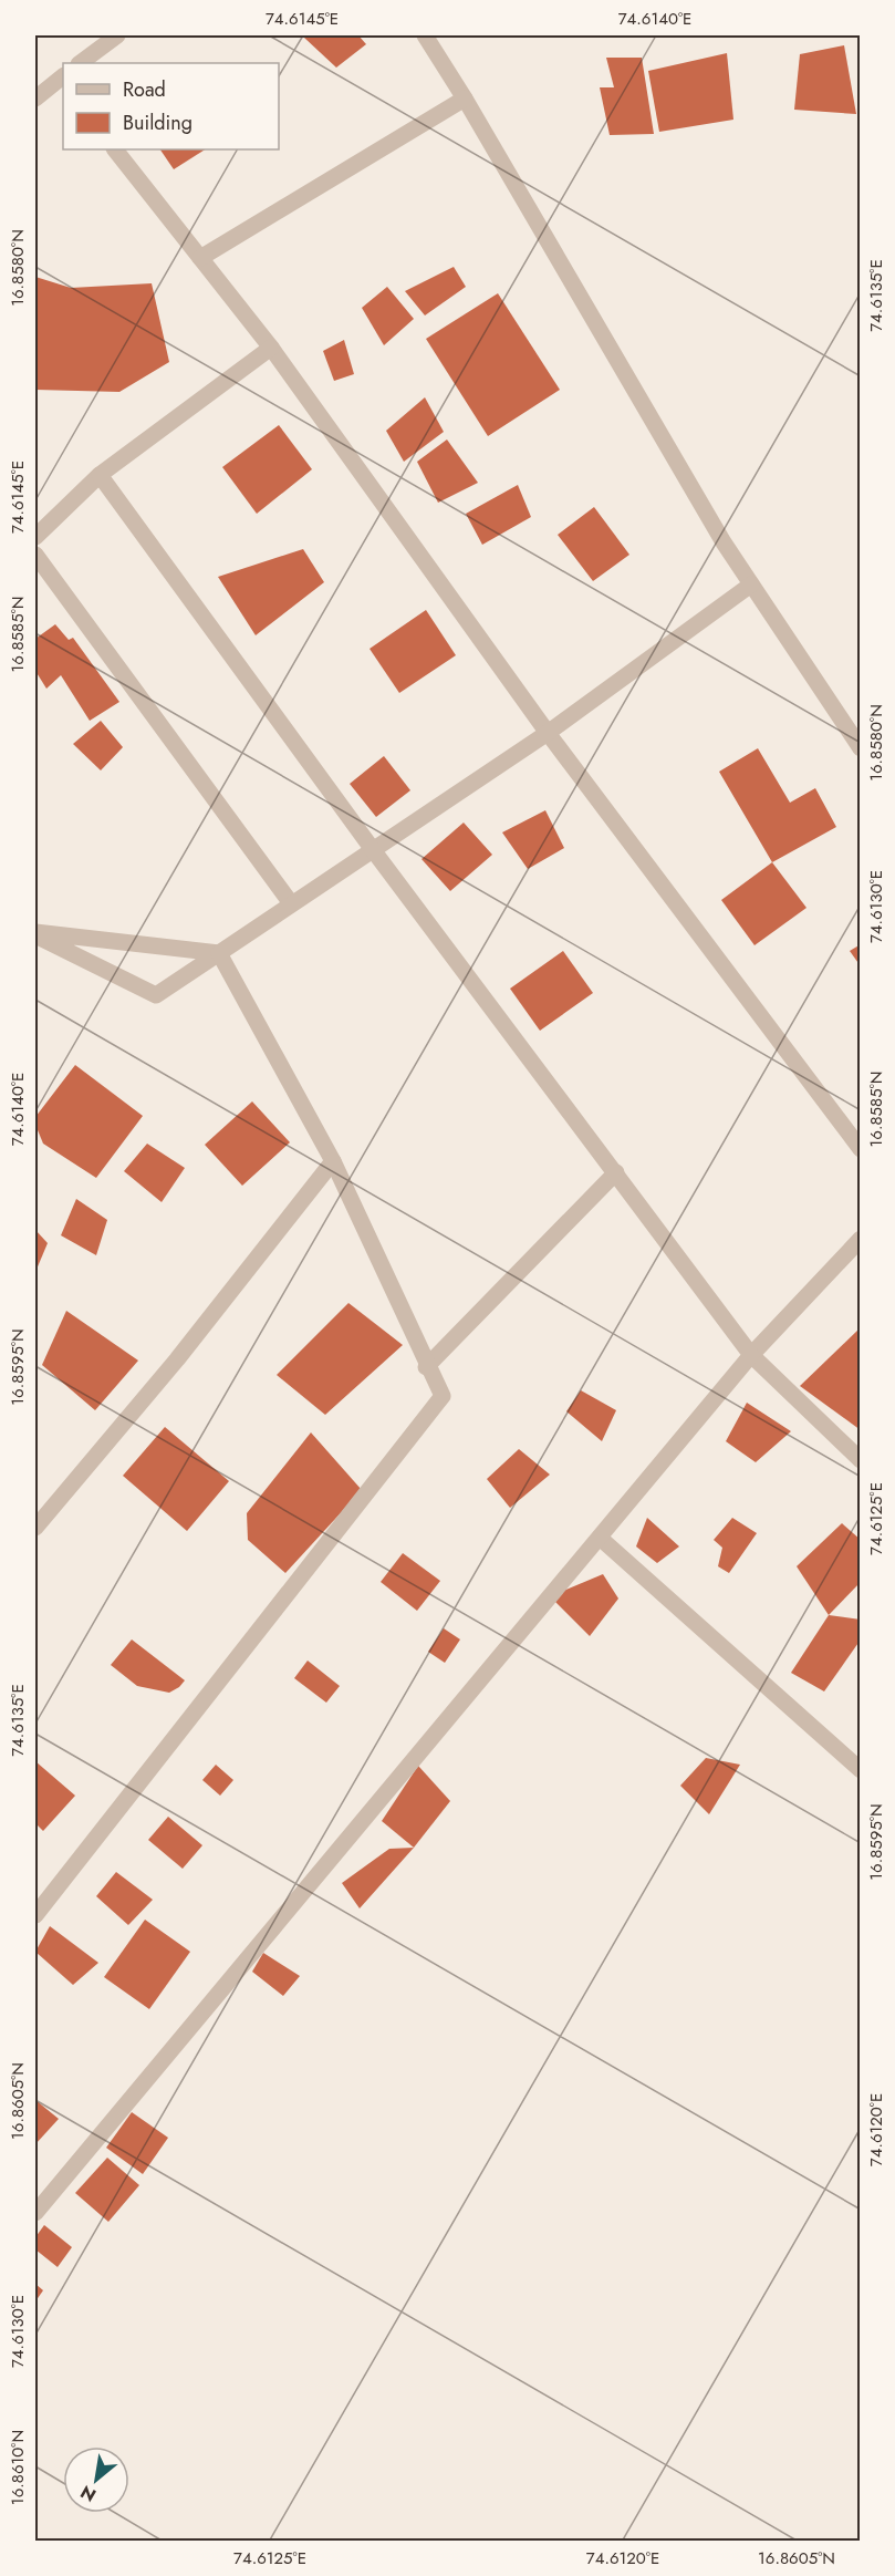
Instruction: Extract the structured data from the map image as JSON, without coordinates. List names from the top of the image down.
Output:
{
  "legend": ["Road", "Building"],
  "north": "bottom left",
  "coordinates": [
    "74.6145°E",
    "74.6140°E",
    "16.8580°N",
    "74.6135°E",
    "16.8585°N",
    "74.6130°E",
    "16.8595°N",
    "74.6125°E",
    "16.8605°N",
    "74.6120°E",
    "16.8610°N"
  ]
}
